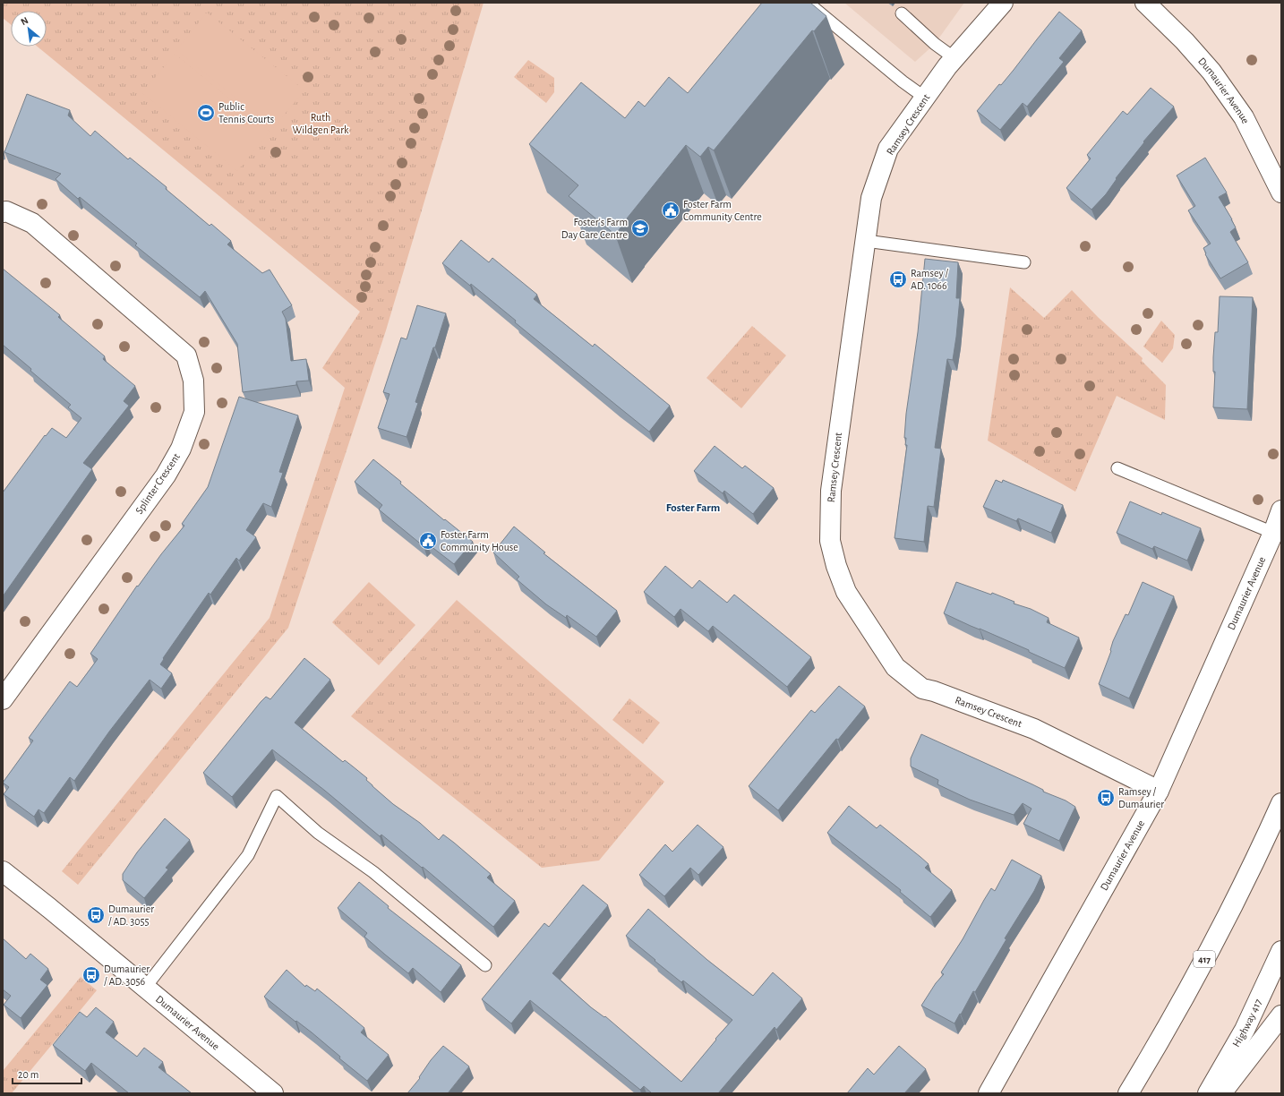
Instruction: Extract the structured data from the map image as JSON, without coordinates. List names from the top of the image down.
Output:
{
  "streets": {
    "main road": [
      "Dumaurier Avenue",
      "Ramsey Crescent",
      "Splinter Crescent",
      "417",
      "Highway 417"
    ]
  },
  "crossings": [
    ["Dumaurier Avenue", "Ramsey Crescent"]
  ],
  "districts": ["Foster Farm"],
  "parks": ["Ruth Wildgen Park"],
  "places": {
    "sports": ["Public Tennis Courts"],
    "public building": ["Foster Farm Community Centre", "Foster Farm Community House"],
    "school or university": ["Foster's Farm Day Care Centre"],
    "bus stop": [
      "Ramsey / AD. 1066",
      "Ramsey / Dumaurier",
      "Dumaurier / AD. 3055",
      "Dumaurier / AD. 3056"
    ]
  },
  "scale_bar": "20 m",
  "north": "top left"
}
